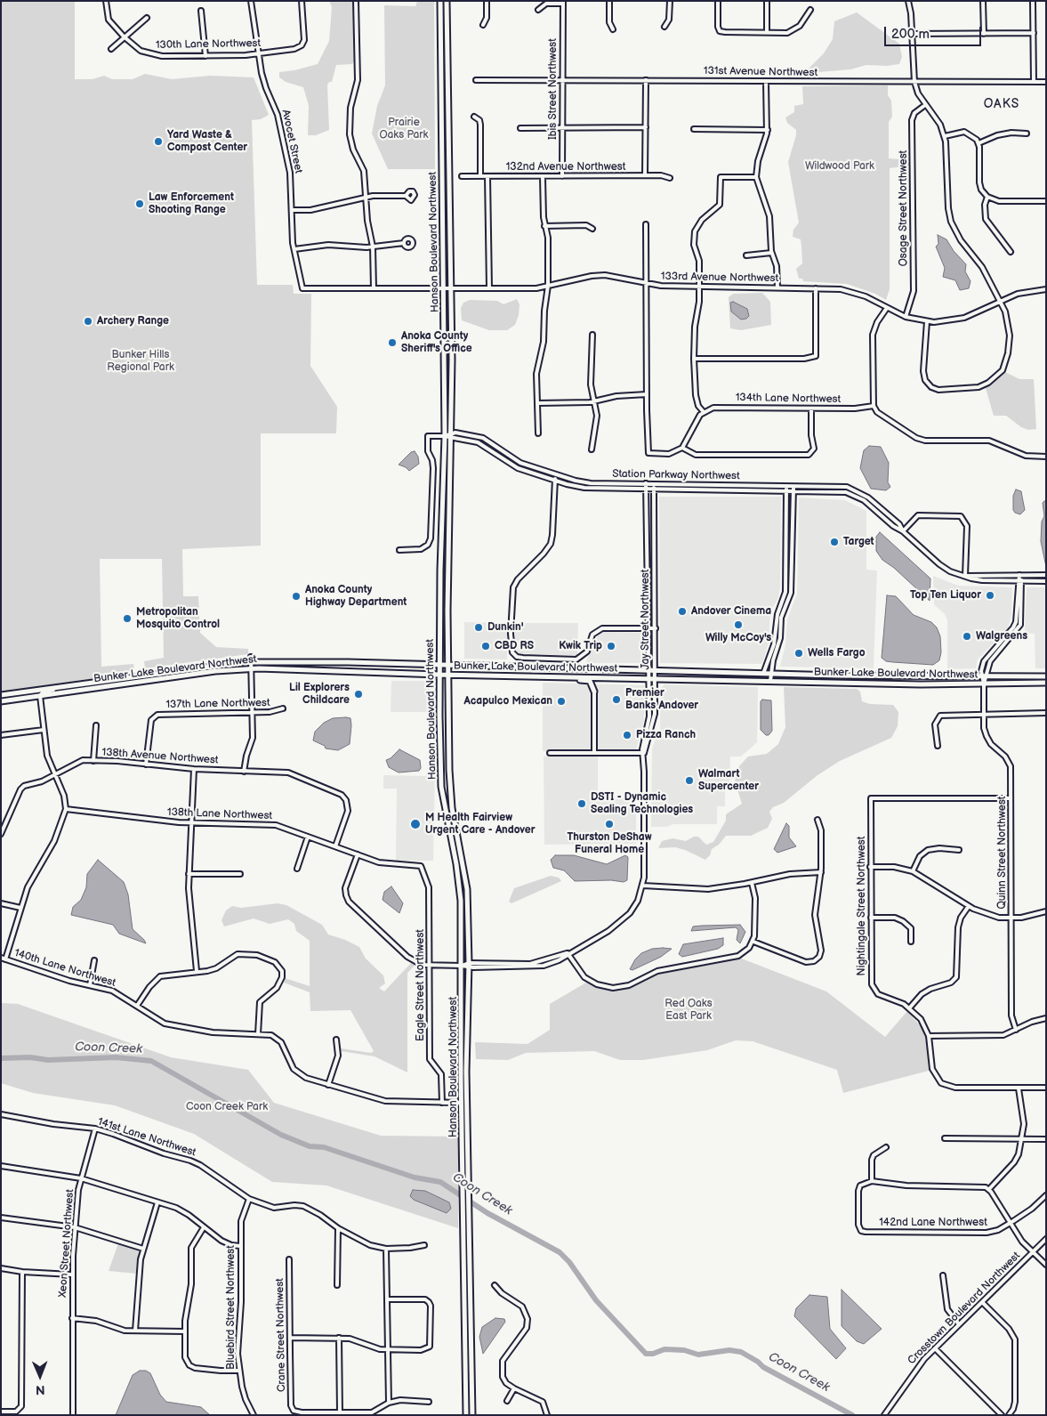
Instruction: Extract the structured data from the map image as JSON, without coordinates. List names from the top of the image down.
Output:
{
  "streets": {
    "main road": ["Hanson Boulevard Northwest", "Bunker Lake Boulevard Northwest"],
    "street": [
      "130th Lane Northwest",
      "131st Avenue Northwest",
      "Ibis Street Northwest",
      "Avocet Street",
      "132nd Avenue Northwest",
      "Osage Street Northwest",
      "133rd Avenue Northwest",
      "134th Lane Northwest",
      "Station Parkway Northwest",
      "Jay Street Northwest",
      "137th Lane Northwest",
      "138th Avenue Northwest",
      "138th Lane Northwest",
      "Quinn Street Northwest",
      "Nightingale Street Northwest",
      "140th Lane Northwest",
      "Eagle Street Northwest",
      "141st Lane Northwest",
      "142nd Lane Northwest",
      "Xeon Street Northwest",
      "Bluebird Street Northwest",
      "Crosstown Boulevard Northwest",
      "Crane Street Northwest"
    ]
  },
  "crossings": [
    ["130th Lane Northwest", "Avocet Street"],
    ["131st Avenue Northwest", "Ibis Street Northwest"],
    ["Ibis Street Northwest", "132nd Avenue Northwest"],
    ["Avocet Street", "133rd Avenue Northwest"],
    ["Osage Street Northwest", "133rd Avenue Northwest"],
    ["Hanson Boulevard Northwest", "133rd Avenue Northwest"],
    ["Hanson Boulevard Northwest", "Station Parkway Northwest"],
    ["Hanson Boulevard Northwest", "Jay Street Northwest"],
    ["Hanson Boulevard Northwest", "Bunker Lake Boulevard Northwest"],
    ["Hanson Boulevard Northwest", "140th Lane Northwest"],
    ["Station Parkway Northwest", "Jay Street Northwest"],
    ["Station Parkway Northwest", "Quinn Street Northwest"],
    ["Jay Street Northwest", "Bunker Lake Boulevard Northwest"],
    ["Bunker Lake Boulevard Northwest", "Quinn Street Northwest"],
    ["137th Lane Northwest", "138th Avenue Northwest"],
    ["138th Avenue Northwest", "138th Lane Northwest"],
    ["138th Lane Northwest", "Eagle Street Northwest"],
    ["Quinn Street Northwest", "Nightingale Street Northwest"],
    ["140th Lane Northwest", "Eagle Street Northwest"],
    ["141st Lane Northwest", "Xeon Street Northwest"],
    ["141st Lane Northwest", "Bluebird Street Northwest"]
  ],
  "districts": ["OAKS"],
  "water": ["Coon Creek"],
  "parks": [
    "Prairie Oaks Park",
    "Wildwood Park",
    "Bunker Hills Regional Park",
    "Red Oaks East Park",
    "Coon Creek Park"
  ],
  "places": [
    "Yard Waste & Compost Center",
    "Law Enforcement Shooting Range",
    "Archery Range",
    "Anoka County Sheriff's Office",
    "Target",
    "Top Ten Liquor",
    "Anoka County Highway Department",
    "Andover Cinema",
    "Metropolitan Mosquito Control",
    "Willy McCoy's",
    "Dunkin'",
    "Walgreens",
    "CBD RS",
    "Kwik Trip",
    "Wells Fargo",
    "Lil Explorers Childcare",
    "Premier Banks Andover",
    "Acapulco Mexican",
    "Pizza Ranch",
    "Walmart Supercenter",
    "DSTI - Dynamic Sealing Technologies",
    "M Health Fairview Urgent Care - Andover",
    "Thurston DeShaw Funeral Home"
  ],
  "scale_bar": "200 m",
  "north": "bottom"
}
